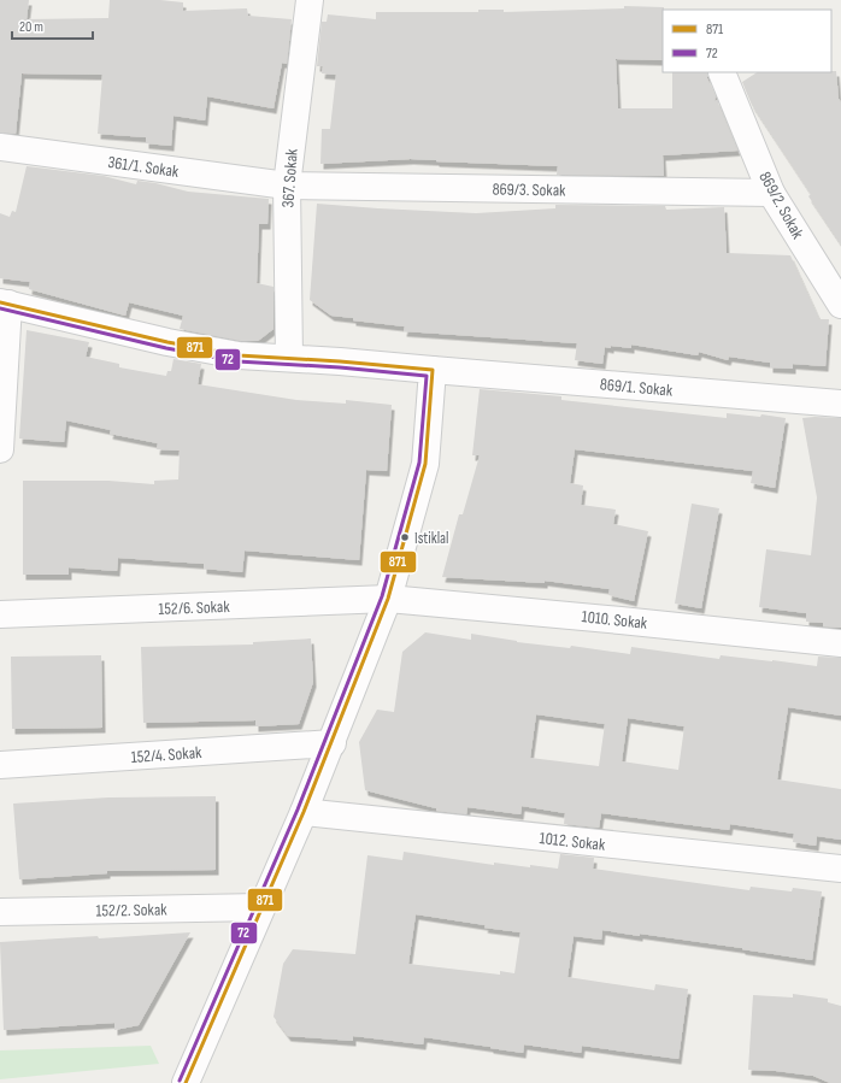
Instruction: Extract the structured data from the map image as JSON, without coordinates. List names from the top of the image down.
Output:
{
  "streets": {
    "street": [
      "361/1. Sokak",
      "367. Sokak",
      "869/3. Sokak",
      "869/2. Sokak",
      "869/1. Sokak",
      "152/6. Sokak",
      "1010. Sokak",
      "152/4. Sokak",
      "1012. Sokak",
      "152/2. Sokak"
    ]
  },
  "crossings": [
    ["361/1. Sokak", "367. Sokak"],
    ["361/1. Sokak", "869/3. Sokak"],
    ["367. Sokak", "869/3. Sokak"],
    ["367. Sokak", "869/1. Sokak"],
    ["869/3. Sokak", "869/2. Sokak"],
    ["152/6. Sokak", "1010. Sokak"]
  ],
  "places": ["Istiklal"],
  "lines": ["transit line 871", "transit line 72"],
  "legend": ["871", "72"],
  "scale_bar": "20 m"
}
